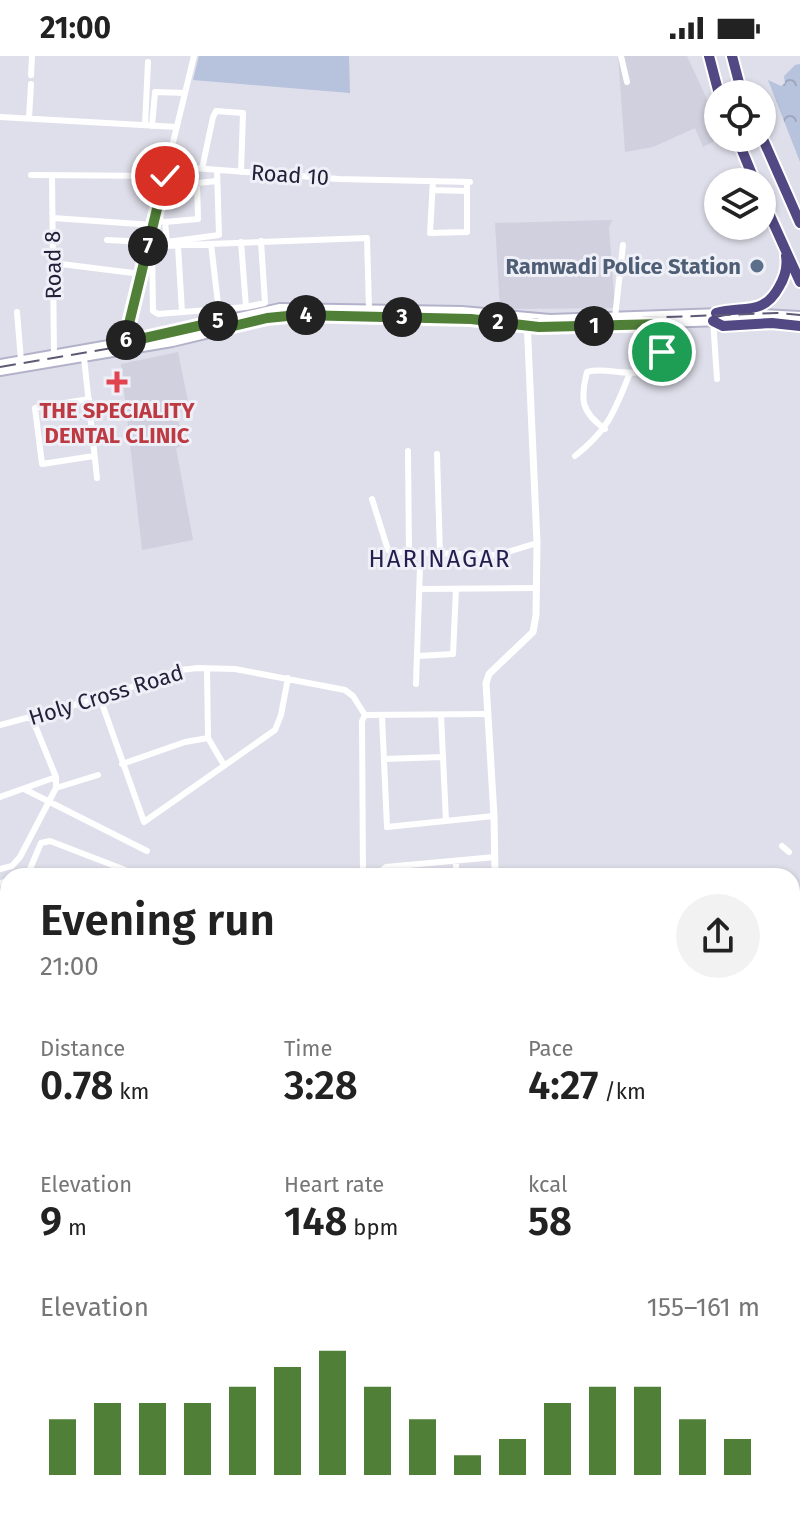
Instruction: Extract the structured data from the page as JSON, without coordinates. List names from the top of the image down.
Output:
{
  "streets": {
    "street": ["Road 10", "Road 8", "Holy Cross Road"]
  },
  "districts": ["HARINAGAR"],
  "places": {
    "other": ["Ramwadi Police Station"],
    "health": ["THE SPECIALITY DENTAL CLINIC"]
  },
  "page": {
    "status": "21:00",
    "pins": [
      "7",
      "4",
      "3",
      "5",
      "2",
      "1",
      "6"
    ],
    "heading": ["Evening run", "21:00"],
    "stats": [
      ["Distance", "0.78 km"],
      ["Time", "3:28"],
      ["Pace", "4:27 /km"],
      ["Elevation", "9 m"],
      ["Heart rate", "148 bpm"],
      ["kcal", "58"]
    ],
    "chart": ["Elevation", "155–161 m"]
  }
}
